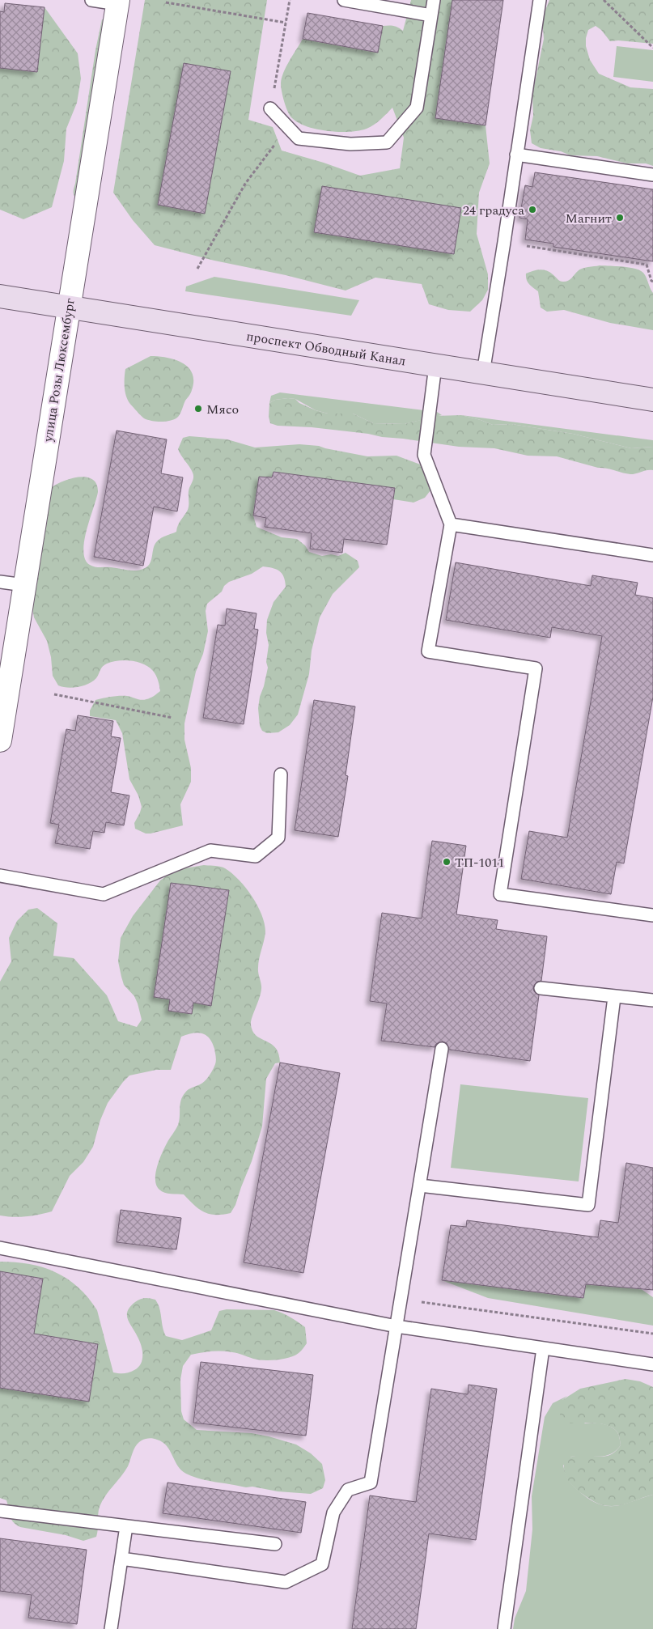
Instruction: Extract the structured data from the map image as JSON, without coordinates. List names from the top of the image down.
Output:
{
  "streets": {
    "main road": ["проспект Обводный Канал"],
    "street": ["улица Розы Люксембург"]
  },
  "crossings": [
    ["проспект Обводный Канал", "улица Розы Люксембург"]
  ],
  "places": [
    "24 градуса",
    "Магнит",
    "Мясо",
    "ТП-1011"
  ]
}
